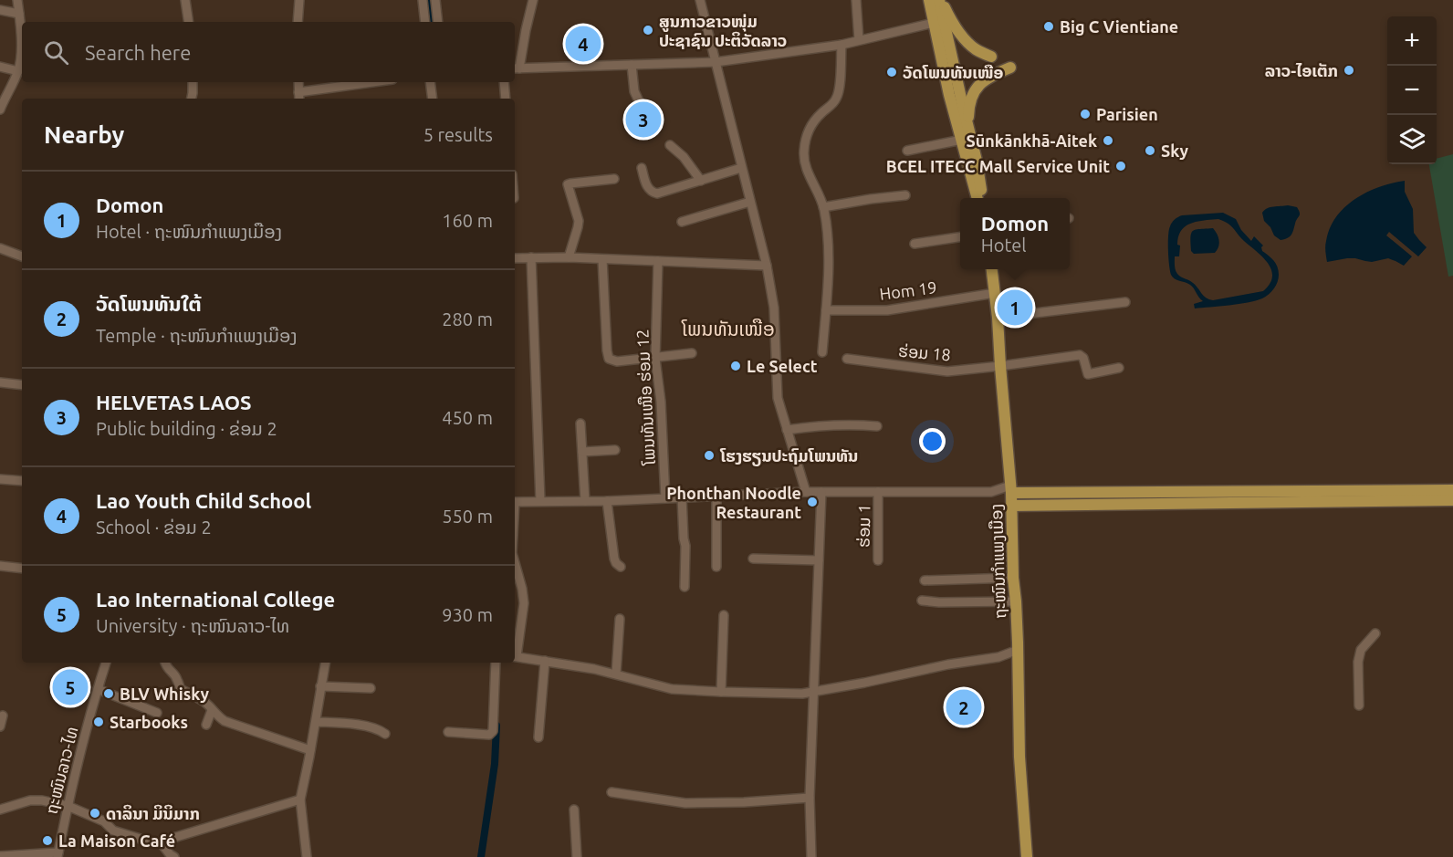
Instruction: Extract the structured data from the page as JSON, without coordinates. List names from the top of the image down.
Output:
{
  "streets": {
    "main road": ["ຖະໜົນກຳແພງເມືອງ"],
    "street": [
      "Hom 19",
      "ຮ່ອມ 18",
      "ໂພນທັນເໜືອ ຮ່ອມ 12",
      "ຮ່ອມ 1",
      "ຖະໜົນລາວ-ໄທ"
    ]
  },
  "crossings": [
    ["Hom 19", "ຖະໜົນກຳແພງເມືອງ"],
    ["ຮ່ອມ 18", "ຖະໜົນກຳແພງເມືອງ"]
  ],
  "districts": ["ໂພນທັນເໜືອ"],
  "places": [
    "Big C Vientiane",
    "ສູນກາວຂາວໜຸ່ມ ປະຊາຊົນ ປະຕິວັດລາວ",
    "ລາວ-ໄອເຕັກ",
    "ວັດໂພນທັນເໜືອ",
    "Parisien",
    "Sūnkānkhā-Aitek",
    "Sky",
    "BCEL ITECC Mall Service Unit",
    "Le Select",
    "ໂຮງຮຽນປະຖົມໂພນທັນ",
    "Phonthan Noodle Restaurant",
    "BLV Whisky",
    "Starbooks",
    "ດາລິນາ ມິນິມາກ",
    "La Maison Café"
  ],
  "page": {
    "map_buttons": ["+", "−"],
    "search": "Search here",
    "pins": [
      "4",
      "3",
      "1",
      "5",
      "2"
    ],
    "heading": ["Nearby", "5 results"],
    "list": [
      {
        "mark": "1",
        "name": "Domon",
        "note": "Hotel · ຖະໜົນກຳແພງເມືອງ",
        "value": "160 m"
      },
      {
        "mark": "2",
        "name": "ວັດໂພນທັນໃຕ້",
        "note": "Temple · ຖະໜົນກຳແພງເມືອງ",
        "value": "280 m"
      },
      {
        "mark": "3",
        "name": "HELVETAS LAOS",
        "note": "Public building · ຂ່ອມ 2",
        "value": "450 m"
      },
      {
        "mark": "4",
        "name": "Lao Youth Child School",
        "note": "School · ຂ່ອມ 2",
        "value": "550 m"
      },
      {
        "mark": "5",
        "name": "Lao International College",
        "note": "University · ຖະໜົນລາວ-ໄທ",
        "value": "930 m"
      }
    ],
    "popup": ["Domon", "Hotel"]
  }
}
